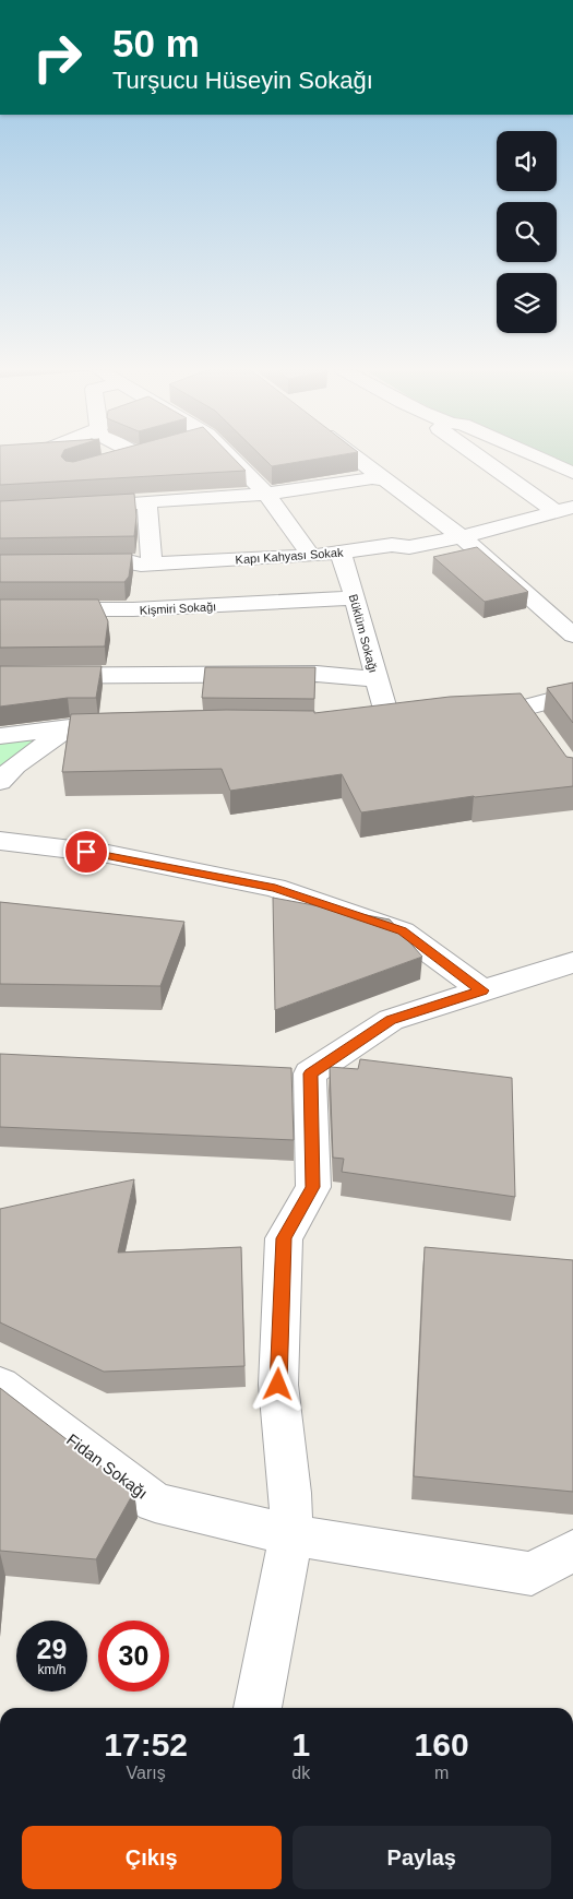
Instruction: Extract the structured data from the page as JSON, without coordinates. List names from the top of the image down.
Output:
{
  "streets": {
    "street": [
      "Kapı Kahyası Sokak",
      "Kişmiri Sokağı",
      "Büklüm Sokağı",
      "Fidan Sokağı"
    ]
  },
  "crossings": [
    ["Kapı Kahyası Sokak", "Büklüm Sokağı"],
    ["Kişmiri Sokağı", "Büklüm Sokağı"]
  ],
  "page": {
    "turn": ["50 m", "Turşucu Hüseyin Sokağı"],
    "speed": "29 km/h",
    "limit": "30",
    "eta": [
      "17:52",
      "Varış",
      "1",
      "dk",
      "160",
      "m"
    ],
    "buttons": ["Çıkış", "Paylaş"]
  }
}
